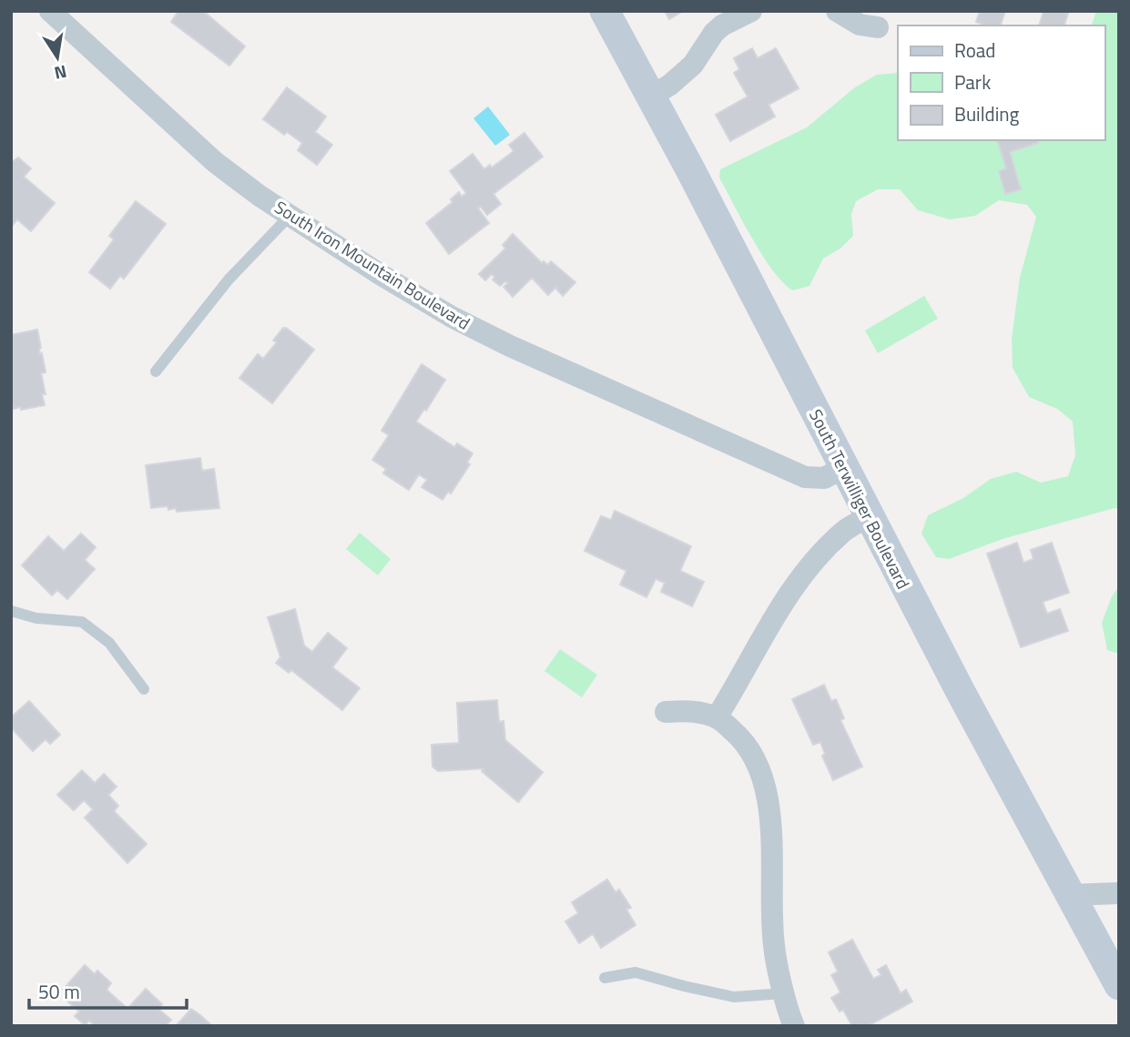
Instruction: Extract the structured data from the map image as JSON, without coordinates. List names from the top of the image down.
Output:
{
  "streets": {
    "main road": ["South Terwilliger Boulevard"],
    "street": ["South Iron Mountain Boulevard"]
  },
  "crossings": [
    ["South Iron Mountain Boulevard", "South Terwilliger Boulevard"]
  ],
  "legend": ["Road", "Park", "Building"],
  "scale_bar": "50 m",
  "north": "bottom"
}
